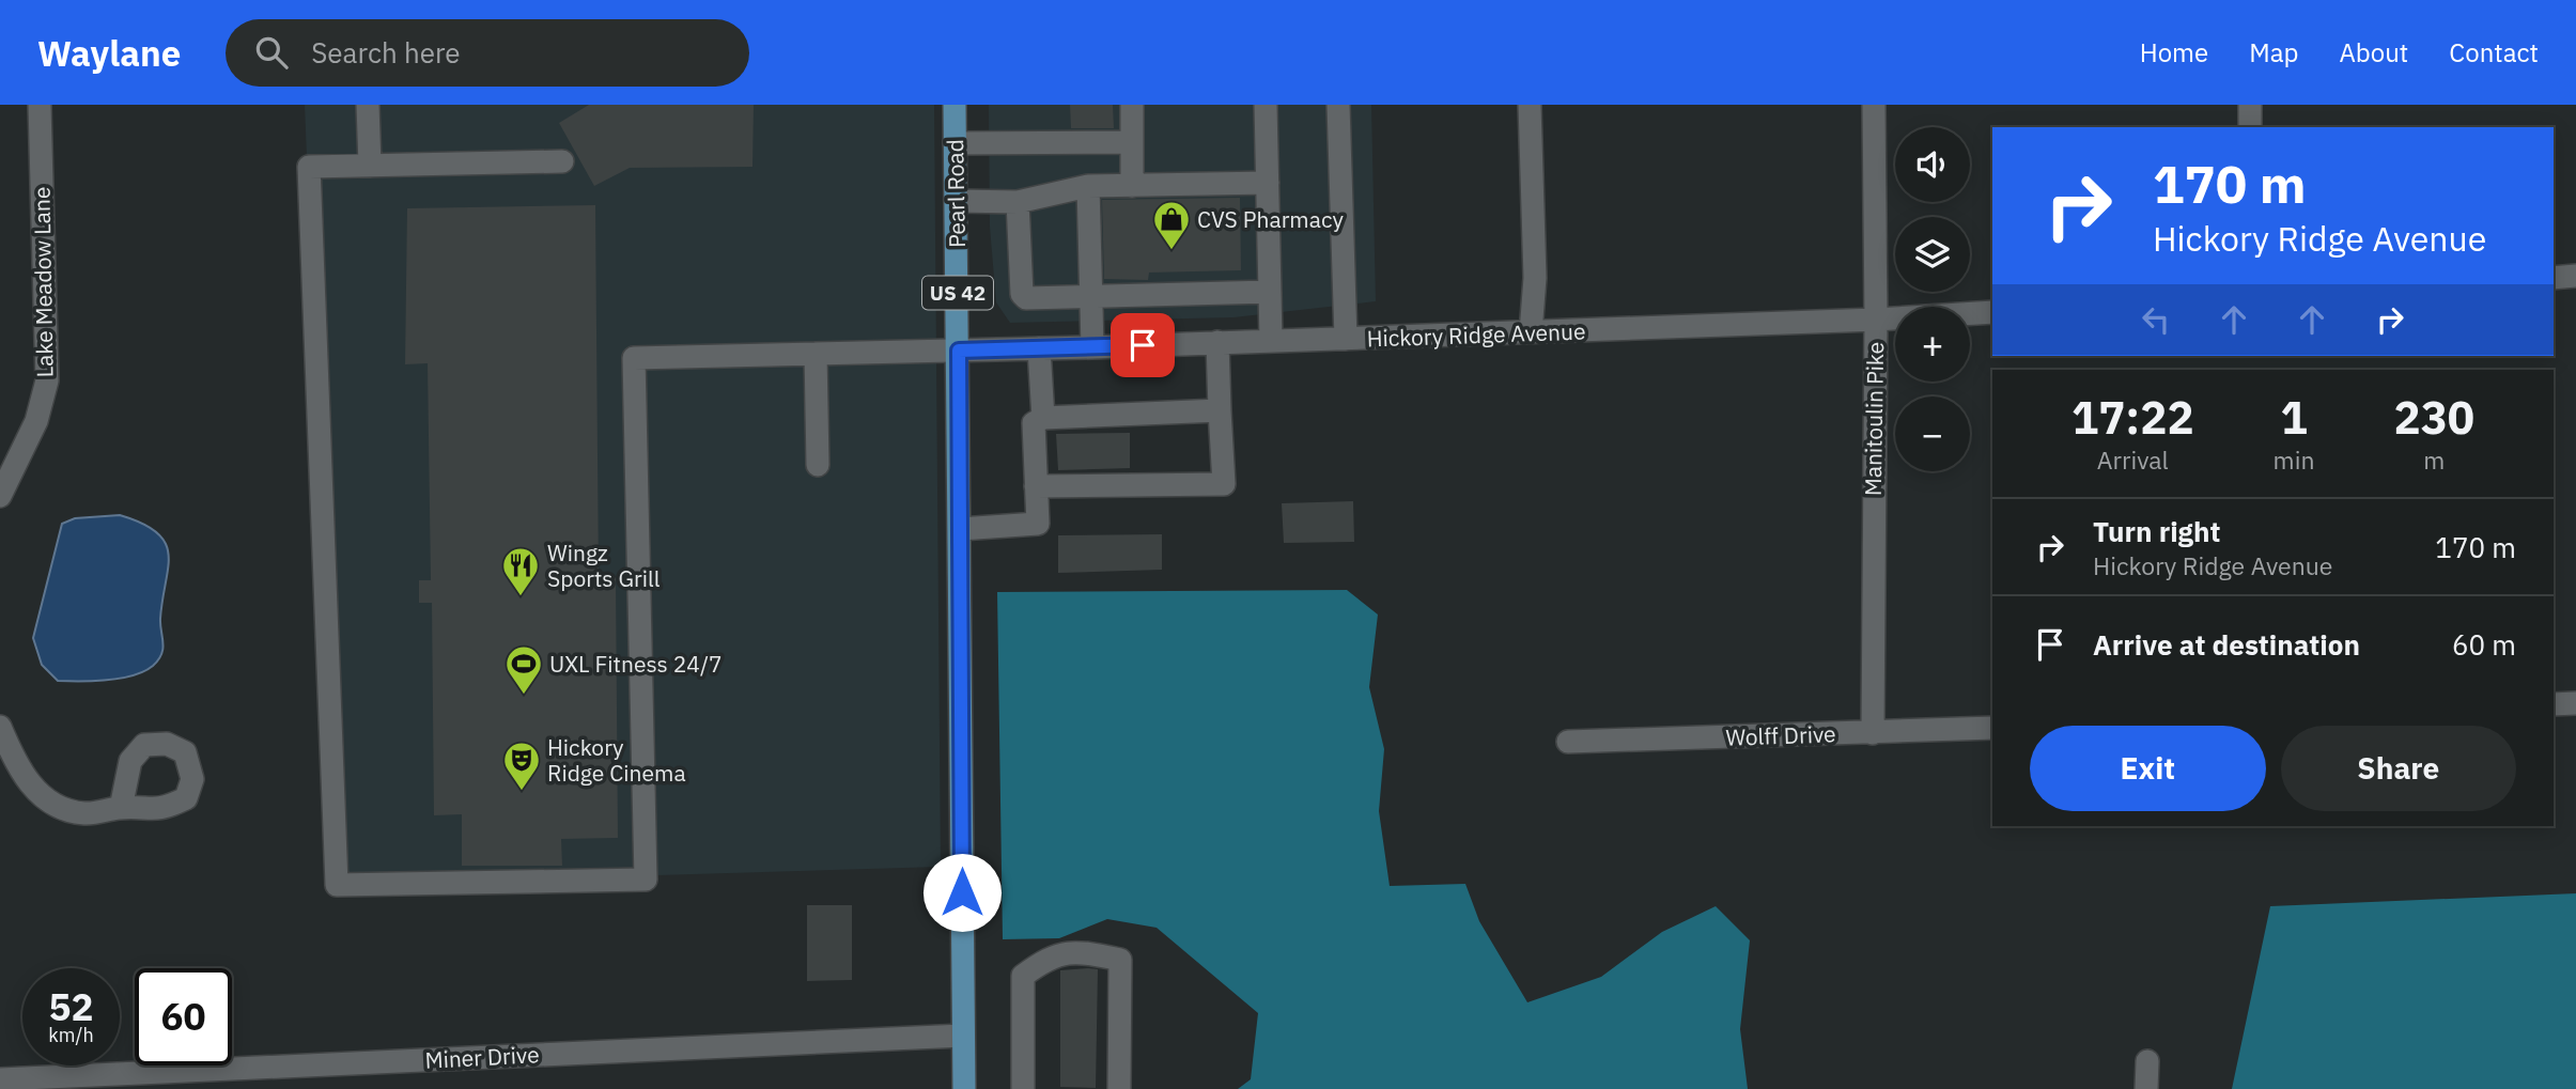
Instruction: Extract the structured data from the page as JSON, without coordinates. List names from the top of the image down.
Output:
{
  "streets": {
    "main road": ["Pearl Road", "US 42"],
    "street": [
      "Lake Meadow Lane",
      "Hickory Ridge Avenue",
      "Manitoulin Pike",
      "Wolff Drive",
      "Miner Drive"
    ]
  },
  "crossings": [
    ["Pearl Road", "Hickory Ridge Avenue"],
    ["Pearl Road", "Miner Drive"],
    ["Hickory Ridge Avenue", "Manitoulin Pike"],
    ["Manitoulin Pike", "Wolff Drive"]
  ],
  "places": {
    "shop": ["CVS Pharmacy"],
    "restaurant": ["Wingz Sports Grill"],
    "sports": ["UXL Fitness 24/7"],
    "theatre": ["Hickory Ridge Cinema"]
  },
  "page": {
    "header": "Waylane",
    "search": "Search here",
    "nav": [
      "Home",
      "Map",
      "About",
      "Contact"
    ],
    "map_buttons": ["+", "−"],
    "turn": ["170 m", "Hickory Ridge Avenue"],
    "eta": [
      "17:22",
      "Arrival",
      "1",
      "min",
      "230",
      "m"
    ],
    "list": [
      {
        "name": "Turn right",
        "note": "Hickory Ridge Avenue",
        "value": "170 m"
      },
      {
        "name": "Arrive at destination",
        "value": "60 m"
      }
    ],
    "buttons": ["Exit", "Share"],
    "speed": "52 km/h",
    "limit": "60"
  }
}
